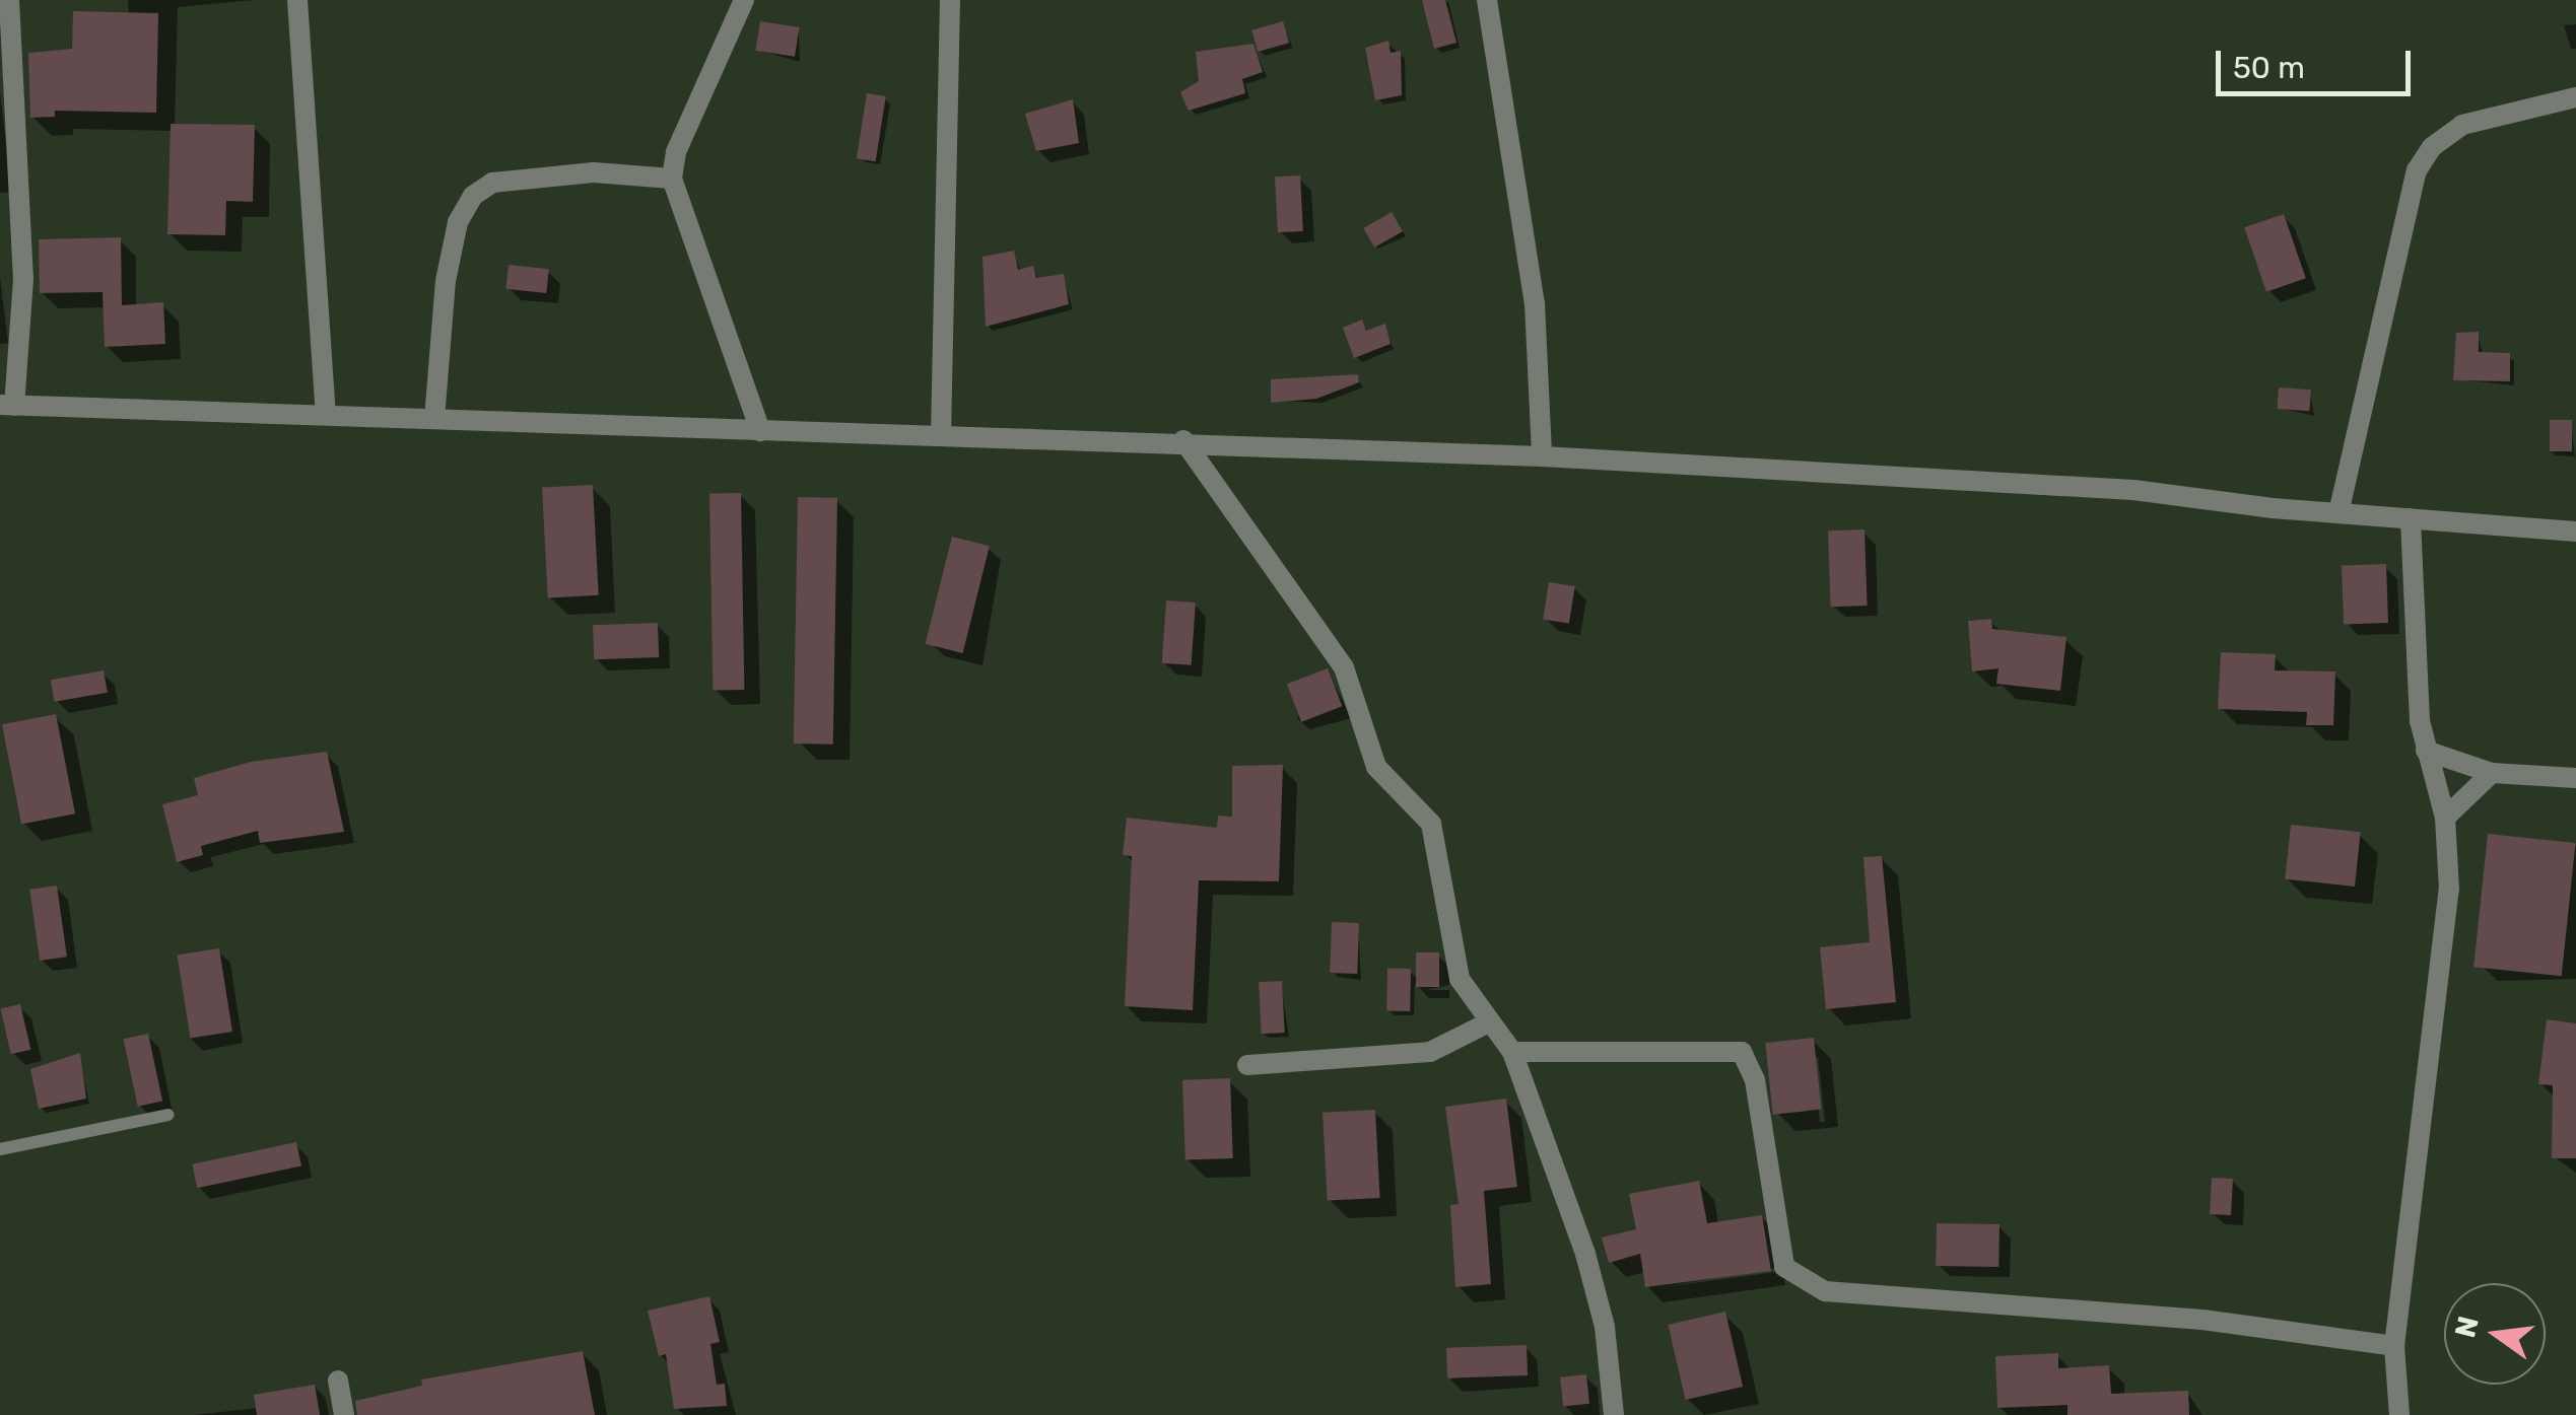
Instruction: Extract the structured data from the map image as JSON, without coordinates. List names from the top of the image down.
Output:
{
  "scale_bar": "50 m",
  "north": "left"
}
